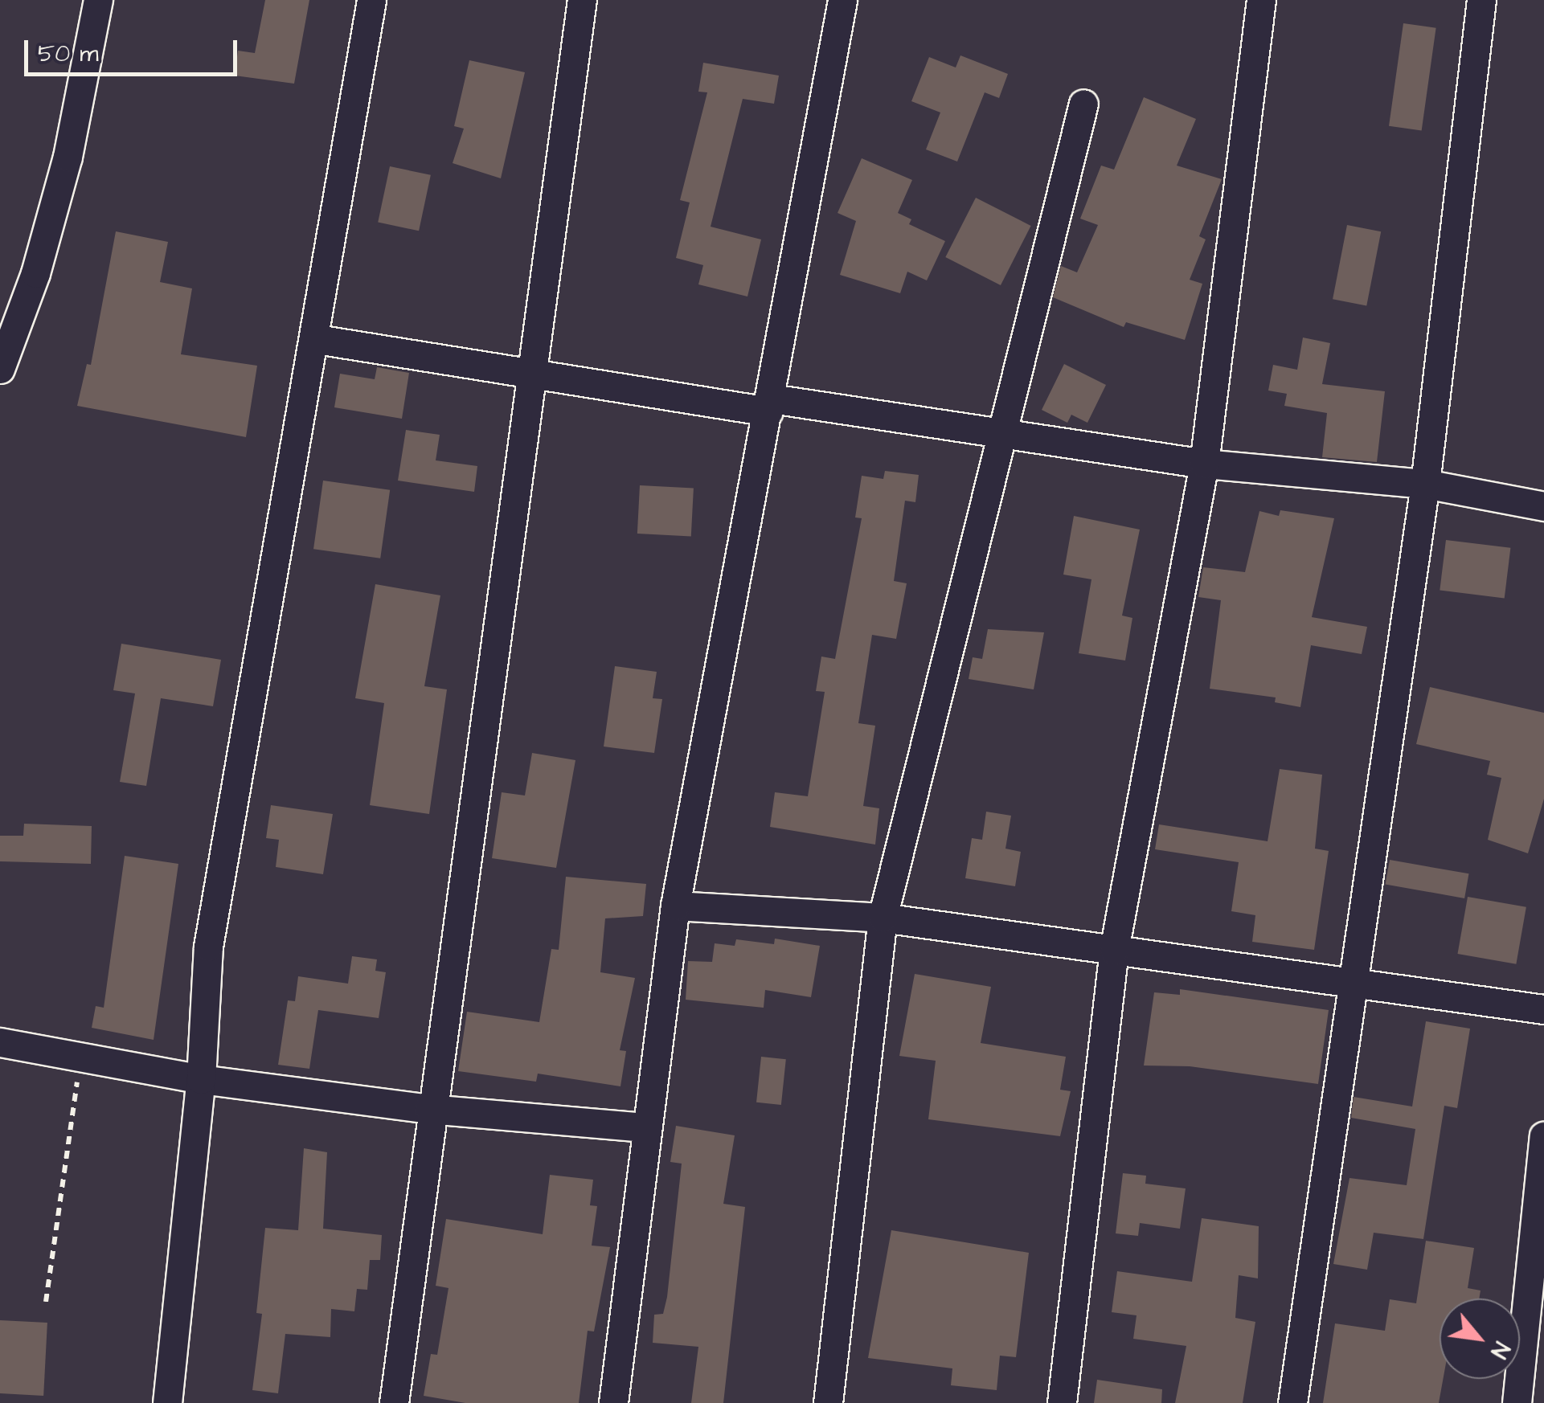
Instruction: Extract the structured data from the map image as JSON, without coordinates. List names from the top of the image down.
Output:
{
  "scale_bar": "50 m",
  "north": "bottom right"
}
